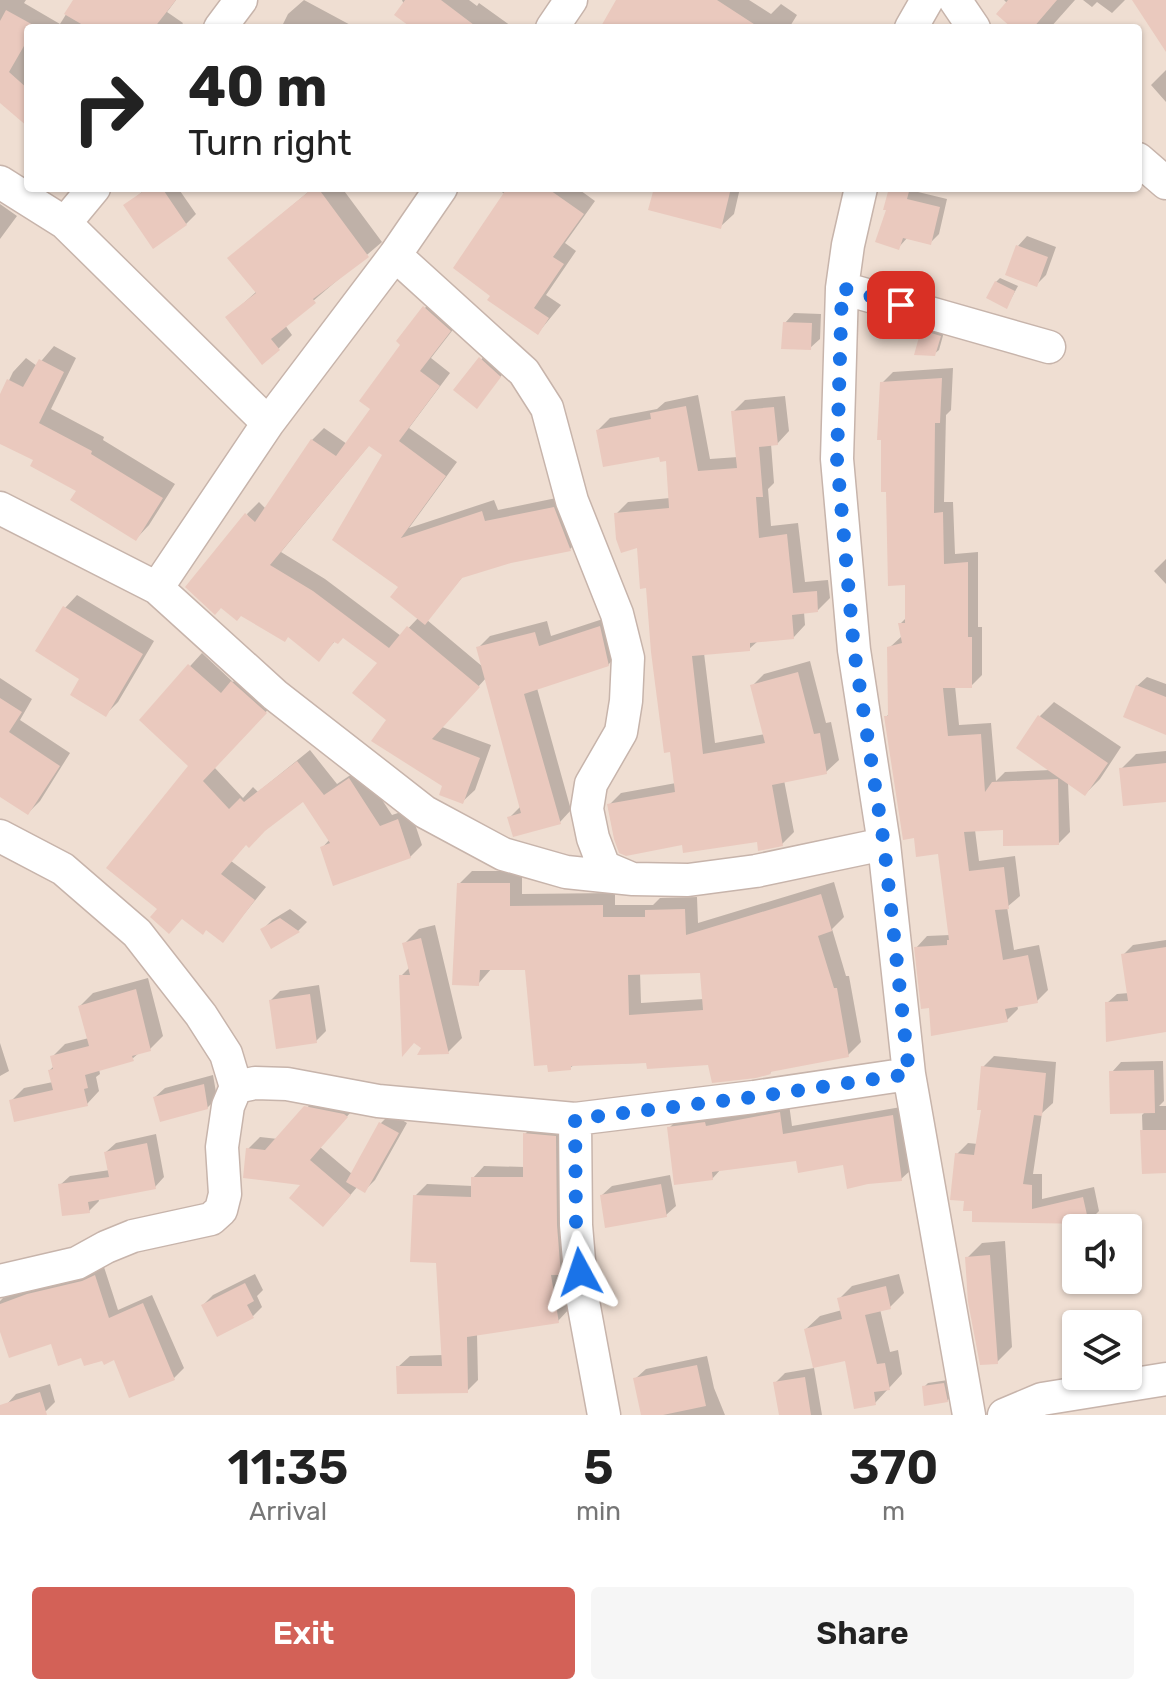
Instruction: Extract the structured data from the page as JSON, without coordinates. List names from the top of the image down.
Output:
{
  "page": {
    "turn": ["40 m", "Turn right"],
    "eta": [
      "11:35",
      "Arrival",
      "5",
      "min",
      "370",
      "m"
    ],
    "buttons": ["Exit", "Share"]
  }
}
